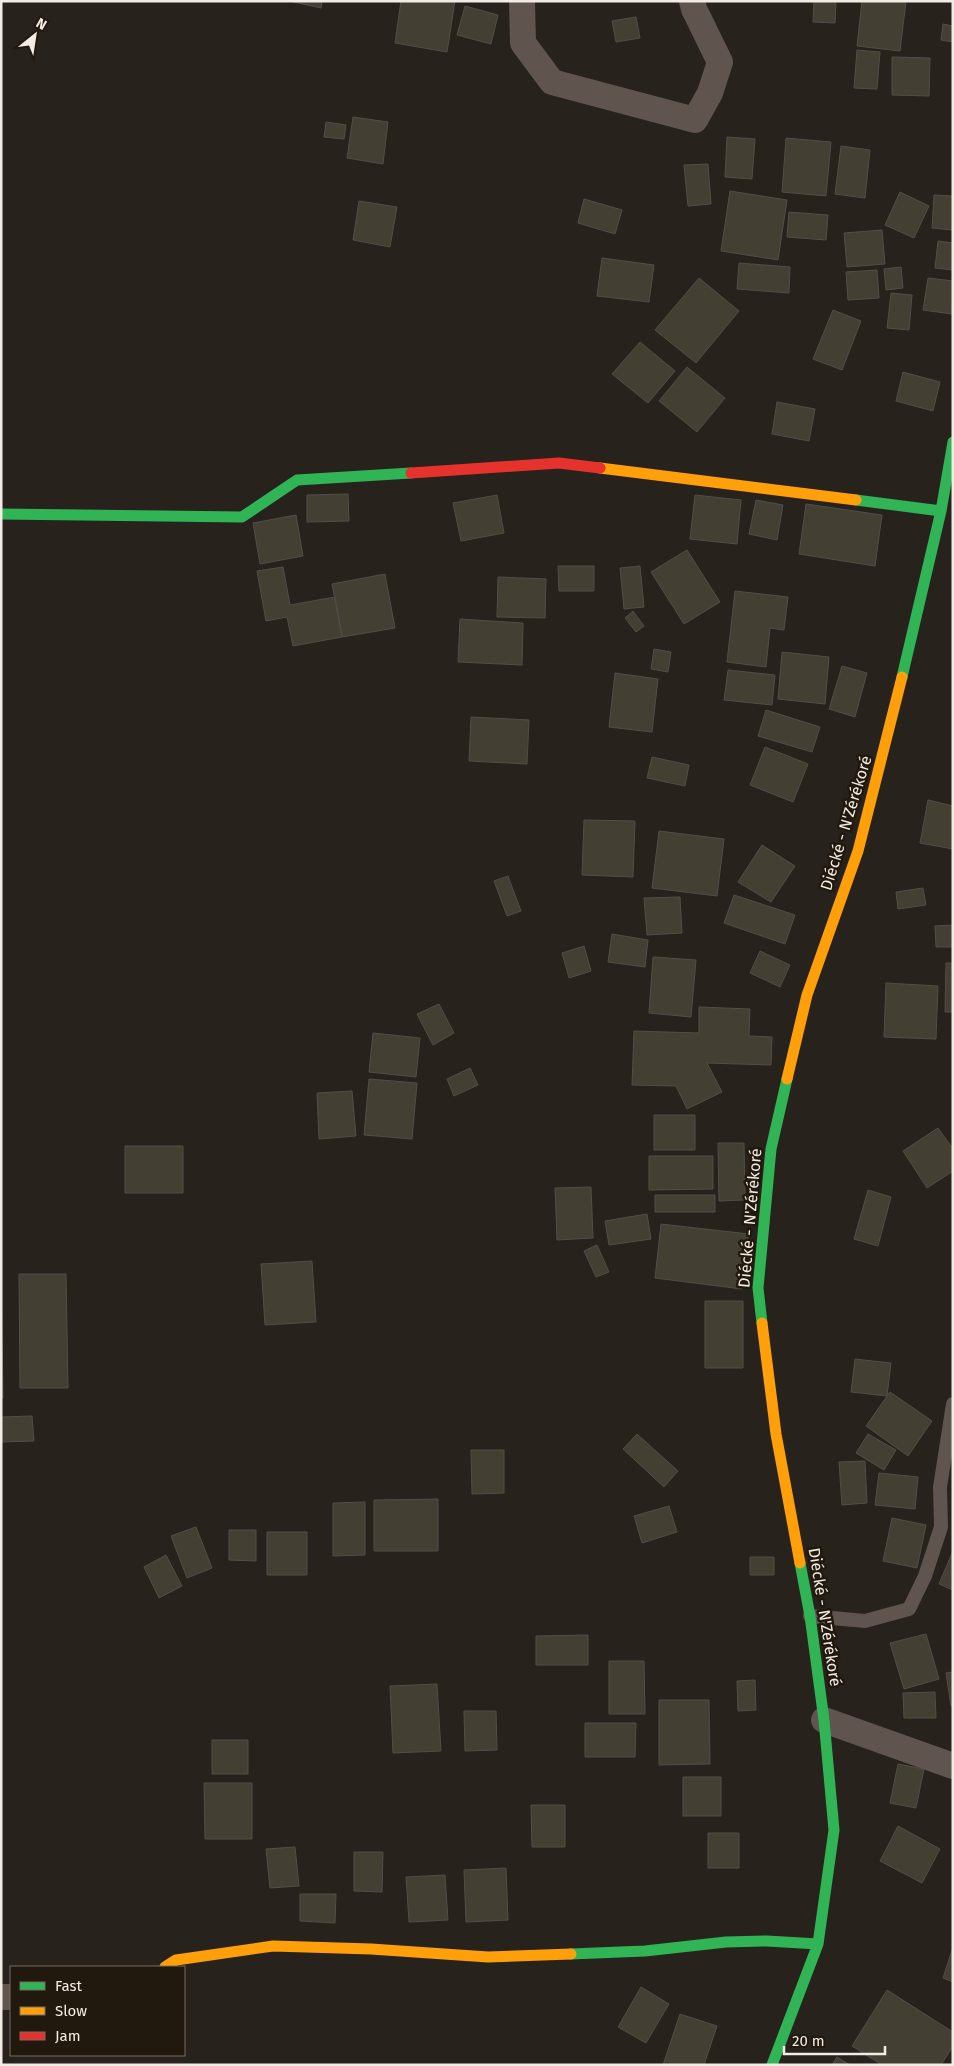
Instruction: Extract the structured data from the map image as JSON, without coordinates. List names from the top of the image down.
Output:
{
  "streets": {
    "main road": ["Diécké - N'Zérékoré"]
  },
  "legend": ["Fast", "Slow", "Jam"],
  "scale_bar": "20 m",
  "north": "top right"
}
